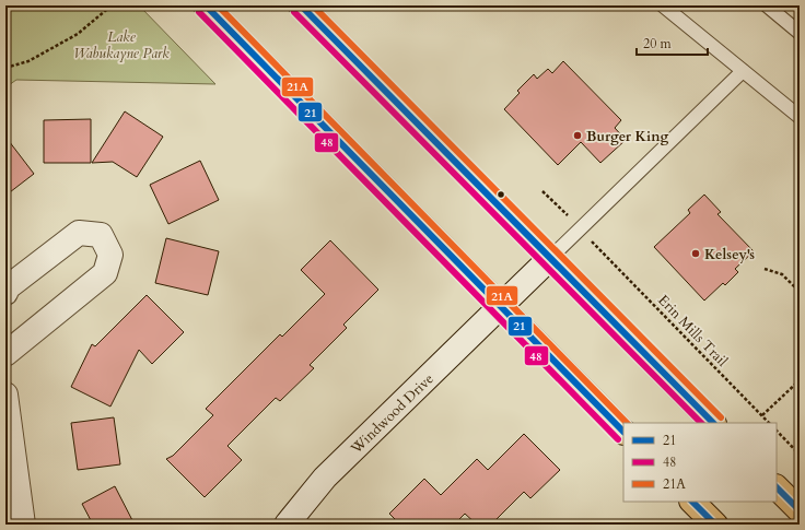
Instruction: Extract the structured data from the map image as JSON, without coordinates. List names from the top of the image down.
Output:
{
  "streets": {
    "street": ["Windwood Drive"],
    "path": ["Erin Mills Trail"]
  },
  "parks": ["Lake Wabukayne Park"],
  "places": ["Burger King", "Kelsey's"],
  "lines": ["transit line 21", "transit line 21A", "transit line 48"],
  "legend": ["21", "48", "21A"],
  "scale_bar": "20 m"
}
